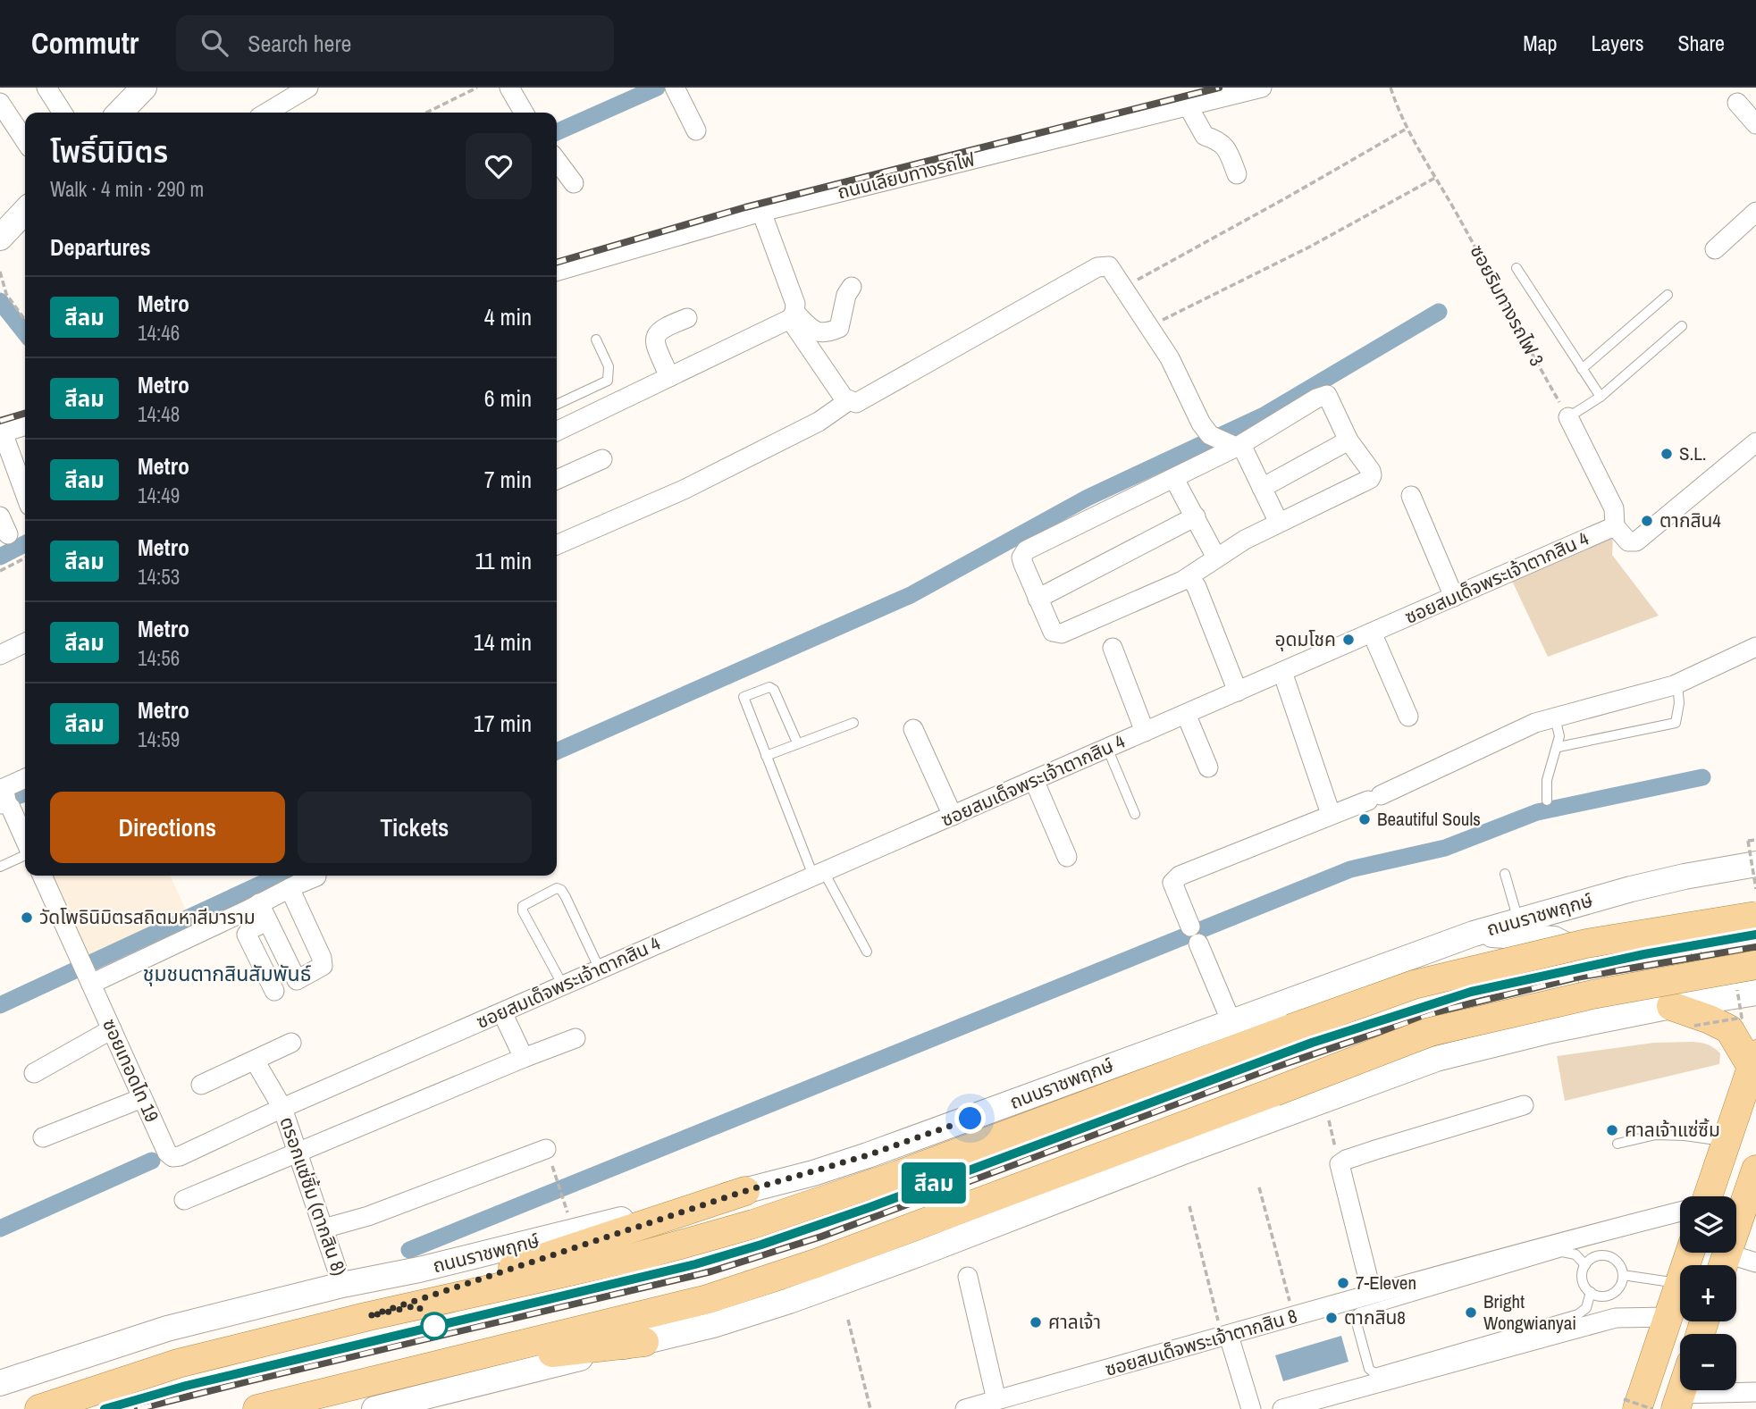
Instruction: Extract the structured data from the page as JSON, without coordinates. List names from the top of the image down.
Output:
{
  "streets": {
    "main road": ["ถนนราชพฤกษ์"],
    "street": [
      "ถนนเลียบทางรถไฟ",
      "ซอยสมเด็จพระเจ้าตากสิน 4",
      "ซอยเทอดไท 19",
      "ตรอกแซ่ซิ้ม (ตากสิน 8)",
      "ซอยสมเด็จพระเจ้าตากสิน 8"
    ],
    "path": ["ซอยริมทางรถไฟ 3"]
  },
  "crossings": [
    ["ซอยสมเด็จพระเจ้าตากสิน 4", "ซอยเทอดไท 19"],
    ["ซอยสมเด็จพระเจ้าตากสิน 4", "ตรอกแซ่ซิ้ม (ตากสิน 8)"],
    ["ถนนราชพฤกษ์", "ตรอกแซ่ซิ้ม (ตากสิน 8)"],
    ["ซอยเทอดไท 19", "ตรอกแซ่ซิ้ม (ตากสิน 8)"]
  ],
  "districts": ["ชุมชนตากสินสัมพันธ์"],
  "places": [
    "S.L.",
    "ตากสิน4",
    "อุดมโชค",
    "Beautiful Souls",
    "วัดโพธินิมิตรสถิตมหาสีมาราม",
    "ศาลเจ้าแซ่ซิ้ม",
    "7-Eleven",
    "Bright Wongwianyai",
    "ตากสิน8",
    "ศาลเจ้า"
  ],
  "lines": ["metro line สีลม"],
  "page": {
    "header": "Commutr",
    "search": "Search here",
    "nav": ["Map", "Layers", "Share"],
    "on_map": "สีลม",
    "heading": [
      ["โพธิ์นิมิตร", "Walk · 4 min · 290 m"],
      "Departures"
    ],
    "list": [
      {
        "mark": "สีลม",
        "name": "Metro",
        "note": "14:46",
        "value": "4 min"
      },
      {
        "mark": "สีลม",
        "name": "Metro",
        "note": "14:48",
        "value": "6 min"
      },
      {
        "mark": "สีลม",
        "name": "Metro",
        "note": "14:49",
        "value": "7 min"
      },
      {
        "mark": "สีลม",
        "name": "Metro",
        "note": "14:53",
        "value": "11 min"
      },
      {
        "mark": "สีลม",
        "name": "Metro",
        "note": "14:56",
        "value": "14 min"
      },
      {
        "mark": "สีลม",
        "name": "Metro",
        "note": "14:59",
        "value": "17 min"
      }
    ],
    "buttons": ["Directions", "Tickets"],
    "map_buttons": ["+", "−"]
  }
}
